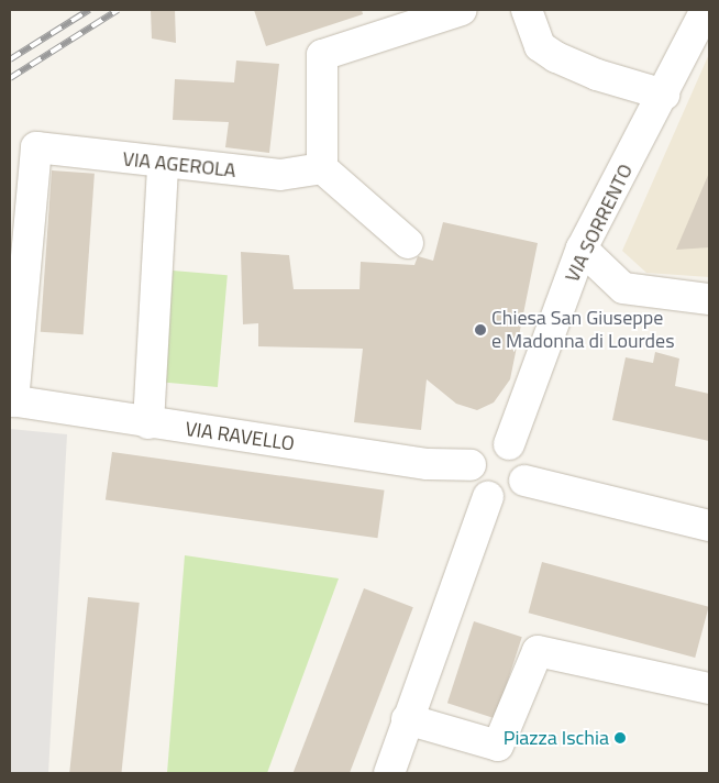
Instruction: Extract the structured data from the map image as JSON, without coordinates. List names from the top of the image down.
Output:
{
  "streets": {
    "street": ["VIA AGEROLA", "VIA SORRENTO", "VIA RAVELLO"]
  },
  "crossings": [
    ["VIA AGEROLA", "VIA RAVELLO"],
    ["VIA SORRENTO", "VIA RAVELLO"]
  ],
  "places": ["Chiesa San Giuseppe e Madonna di Lourdes", "Piazza Ischia"]
}
